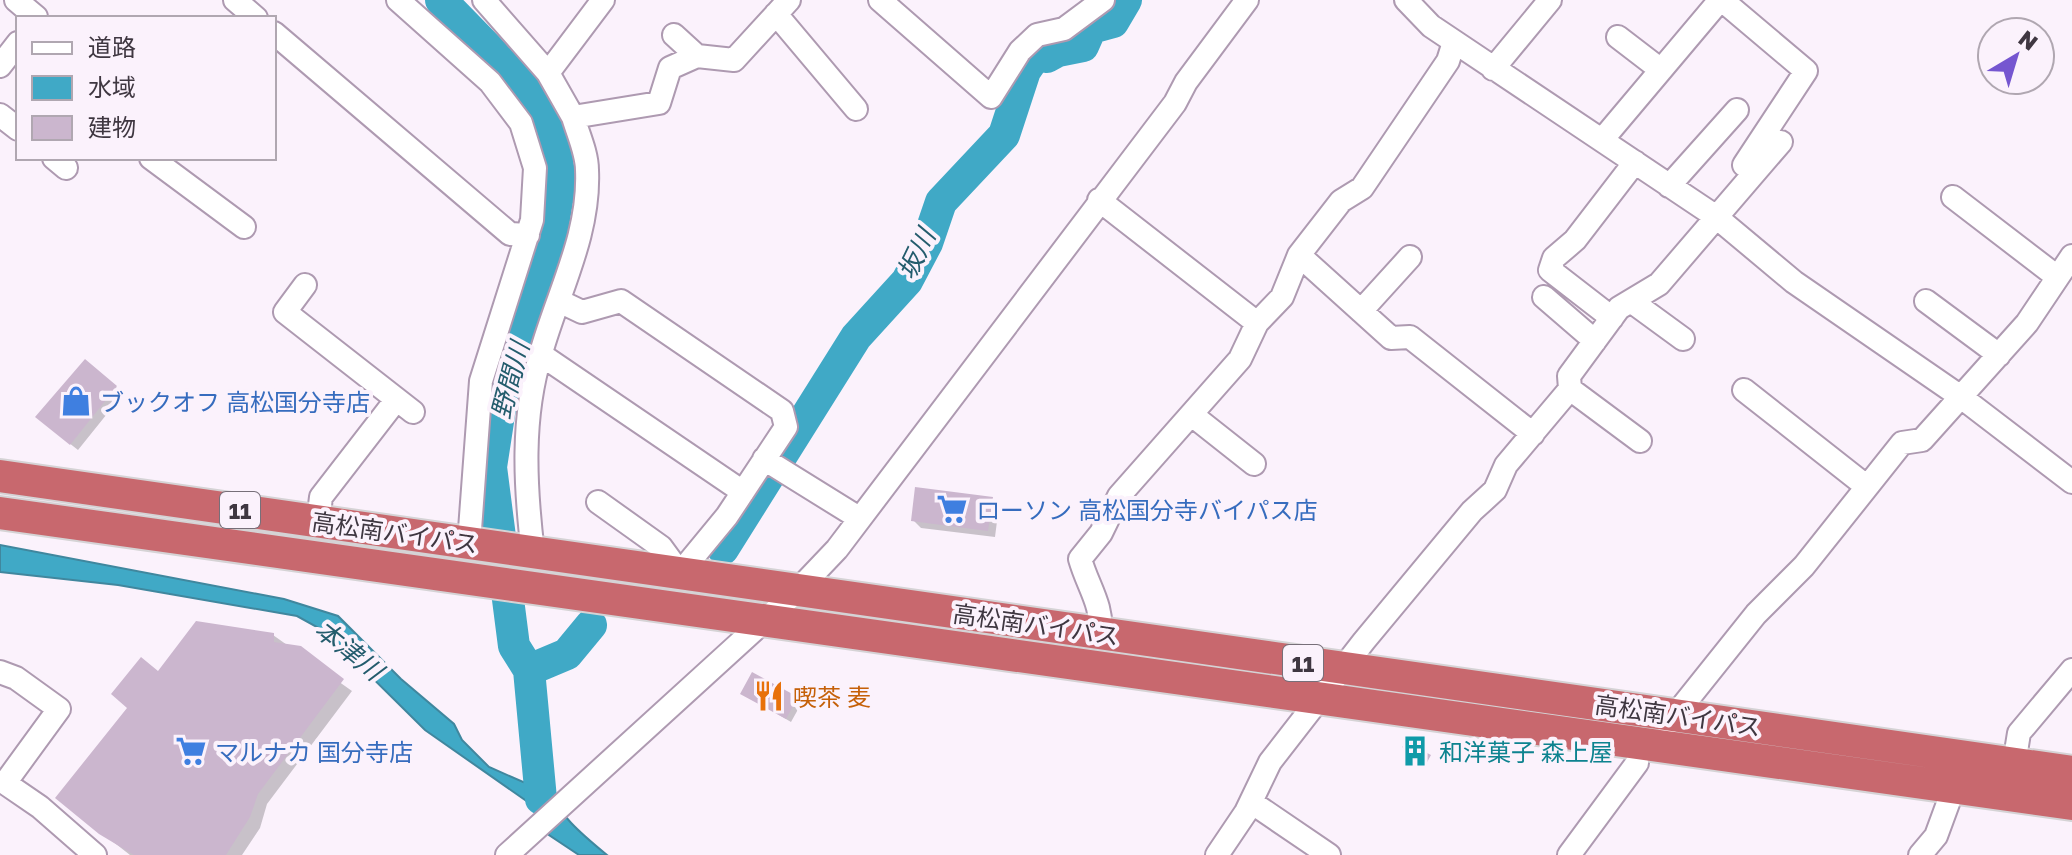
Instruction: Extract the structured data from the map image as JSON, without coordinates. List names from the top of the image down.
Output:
{
  "streets": {
    "highway": ["11", "高松南バイパス"]
  },
  "water": ["坂川", "野間川", "本津川"],
  "places": {
    "shop": ["ブックオフ 高松国分寺店"],
    "supermarket": ["ローソン 高松国分寺バイパス店", "マルナカ 国分寺店"],
    "restaurant": ["喫茶 麦"],
    "building": ["和洋菓子 森上屋"]
  },
  "legend": ["道路", "水域", "建物"],
  "north": "top right"
}
